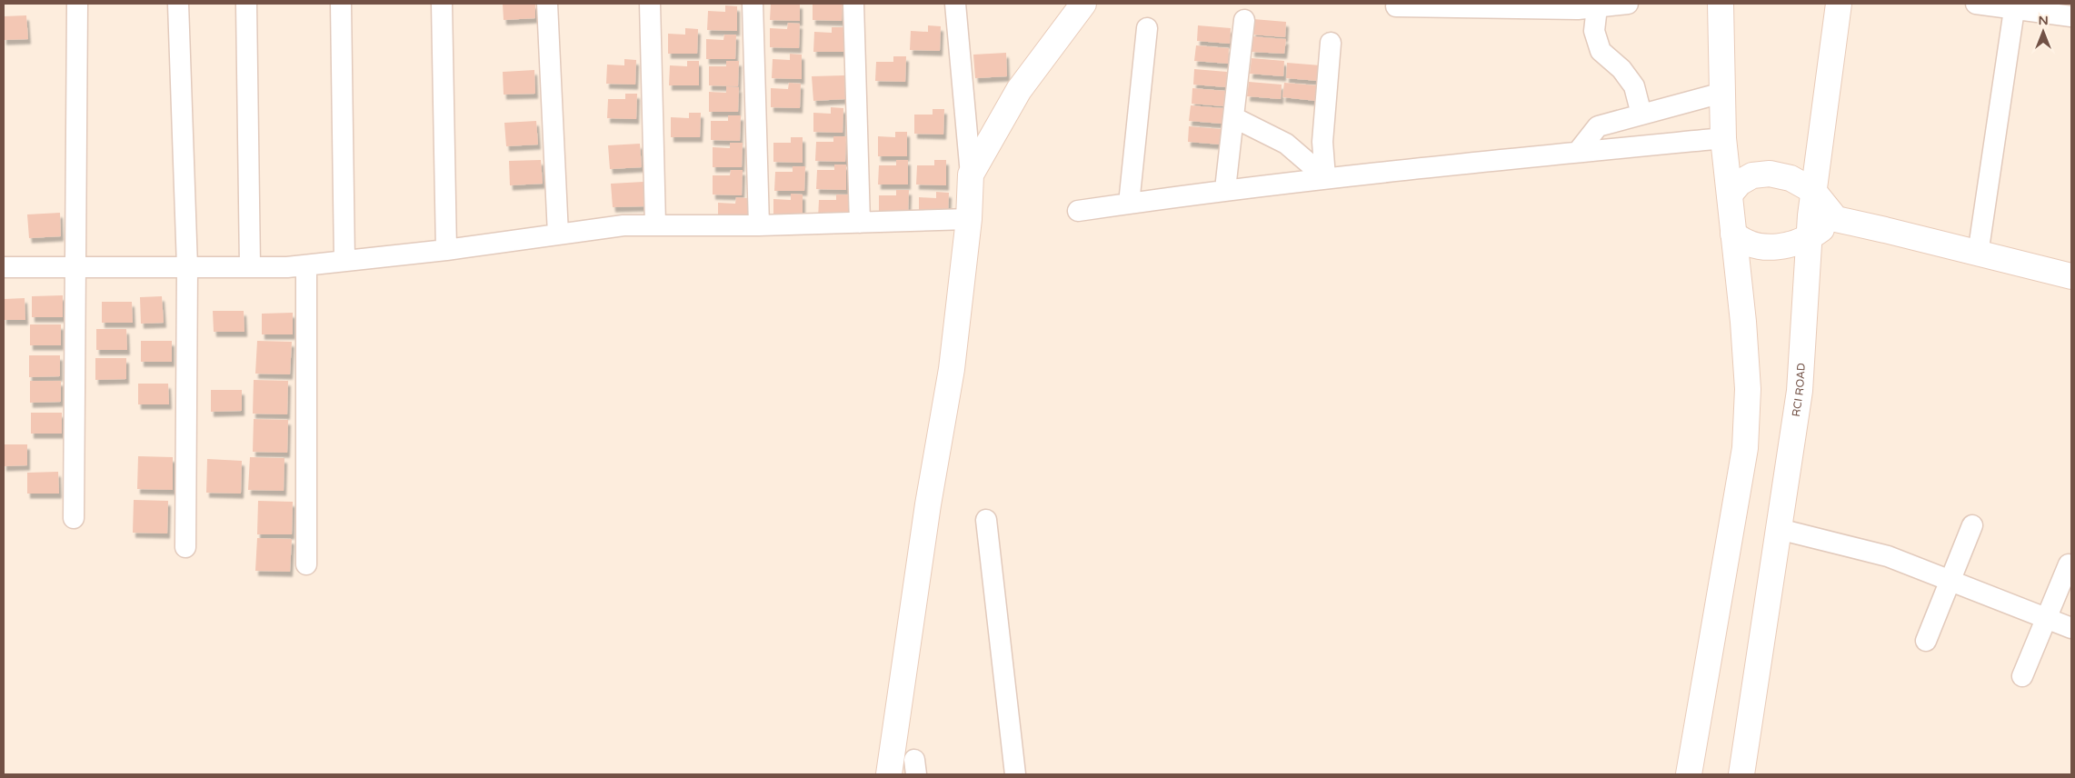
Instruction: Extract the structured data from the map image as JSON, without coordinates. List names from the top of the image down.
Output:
{
  "streets": {
    "main road": ["RCI ROAD"]
  },
  "north": "top"
}
